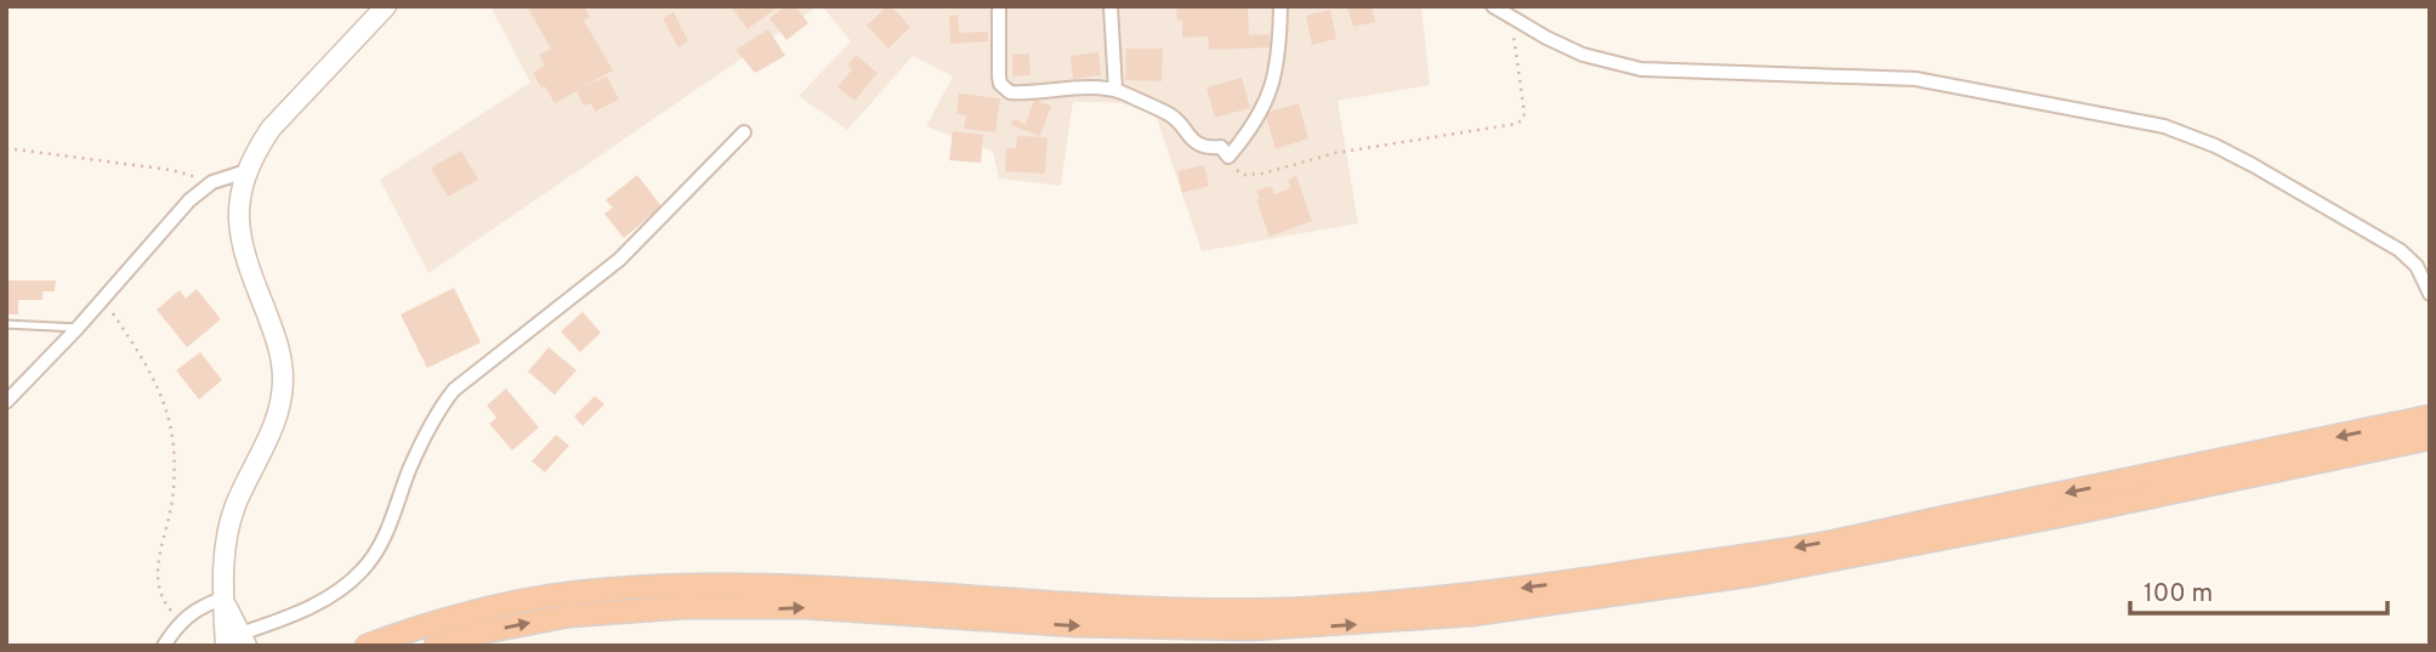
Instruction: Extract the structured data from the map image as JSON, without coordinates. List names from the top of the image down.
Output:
{
  "scale_bar": "100 m"
}
